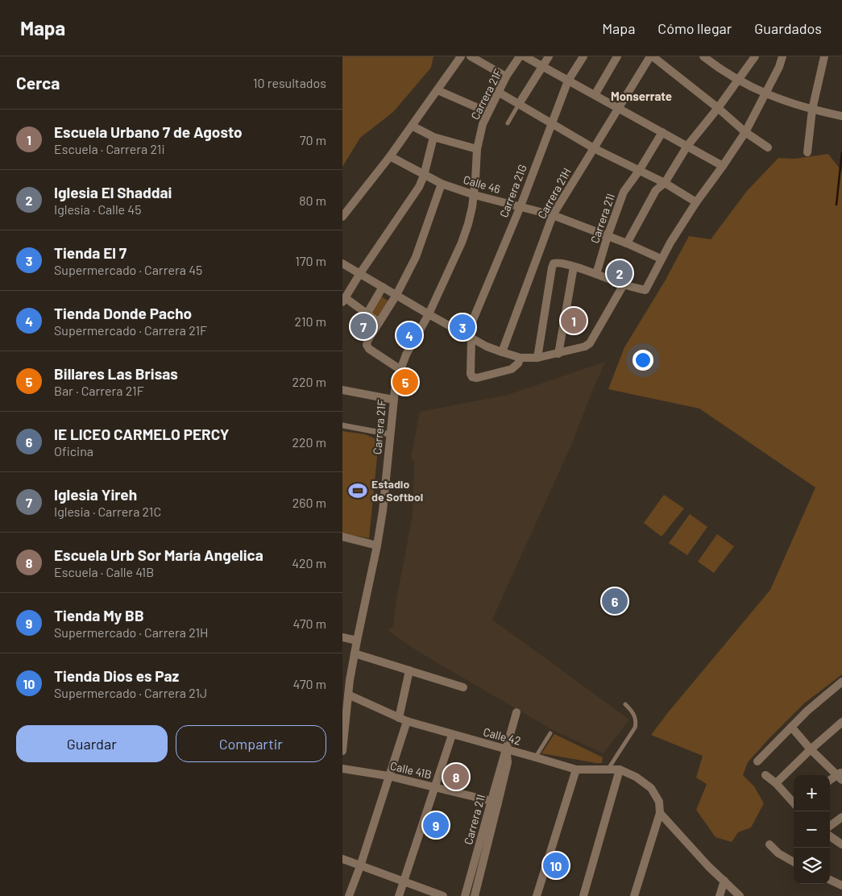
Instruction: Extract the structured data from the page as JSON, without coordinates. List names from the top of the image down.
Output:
{
  "streets": {
    "street": [
      "Carrera 21F",
      "Calle 46",
      "Carrera 21G",
      "Carrera 21H",
      "Carrera 21I",
      "Calle 42",
      "Calle 41B"
    ]
  },
  "crossings": [
    ["Carrera 21F", "Calle 46"],
    ["Carrera 21F", "Calle 42"],
    ["Calle 46", "Carrera 21G"],
    ["Calle 46", "Carrera 21H"],
    ["Calle 46", "Carrera 21I"],
    ["Carrera 21I", "Calle 42"],
    ["Carrera 21I", "Calle 41B"]
  ],
  "districts": ["Monserrate"],
  "places": {
    "sports": ["Estadio de Softbol"]
  },
  "page": {
    "header": "Mapa",
    "nav": ["Mapa", "Cómo llegar", "Guardados"],
    "heading": ["Cerca", "10 resultados"],
    "list": [
      {
        "mark": "1",
        "name": "Escuela Urbano 7 de Agosto",
        "note": "Escuela · Carrera 21i",
        "value": "70 m"
      },
      {
        "mark": "2",
        "name": "Iglesia El Shaddai",
        "note": "Iglesia · Calle 45",
        "value": "80 m"
      },
      {
        "mark": "3",
        "name": "Tienda El 7",
        "note": "Supermercado · Carrera 45",
        "value": "170 m"
      },
      {
        "mark": "4",
        "name": "Tienda Donde Pacho",
        "note": "Supermercado · Carrera 21F",
        "value": "210 m"
      },
      {
        "mark": "5",
        "name": "Billares Las Brisas",
        "note": "Bar · Carrera 21F",
        "value": "220 m"
      },
      {
        "mark": "6",
        "name": "IE LICEO CARMELO PERCY",
        "note": "Oficina",
        "value": "220 m"
      },
      {
        "mark": "7",
        "name": "Iglesia Yireh",
        "note": "Iglesia · Carrera 21C",
        "value": "260 m"
      },
      {
        "mark": "8",
        "name": "Escuela Urb Sor María Angelica",
        "note": "Escuela · Calle 41B",
        "value": "420 m"
      },
      {
        "mark": "9",
        "name": "Tienda My BB",
        "note": "Supermercado · Carrera 21H",
        "value": "470 m"
      },
      {
        "mark": "10",
        "name": "Tienda Dios es Paz",
        "note": "Supermercado · Carrera 21J",
        "value": "470 m"
      }
    ],
    "pins": [
      "2",
      "1",
      "7",
      "3",
      "4",
      "5",
      "6",
      "8",
      "9",
      "10"
    ],
    "buttons": ["Guardar", "Compartir"],
    "map_buttons": ["+", "−"]
  }
}
